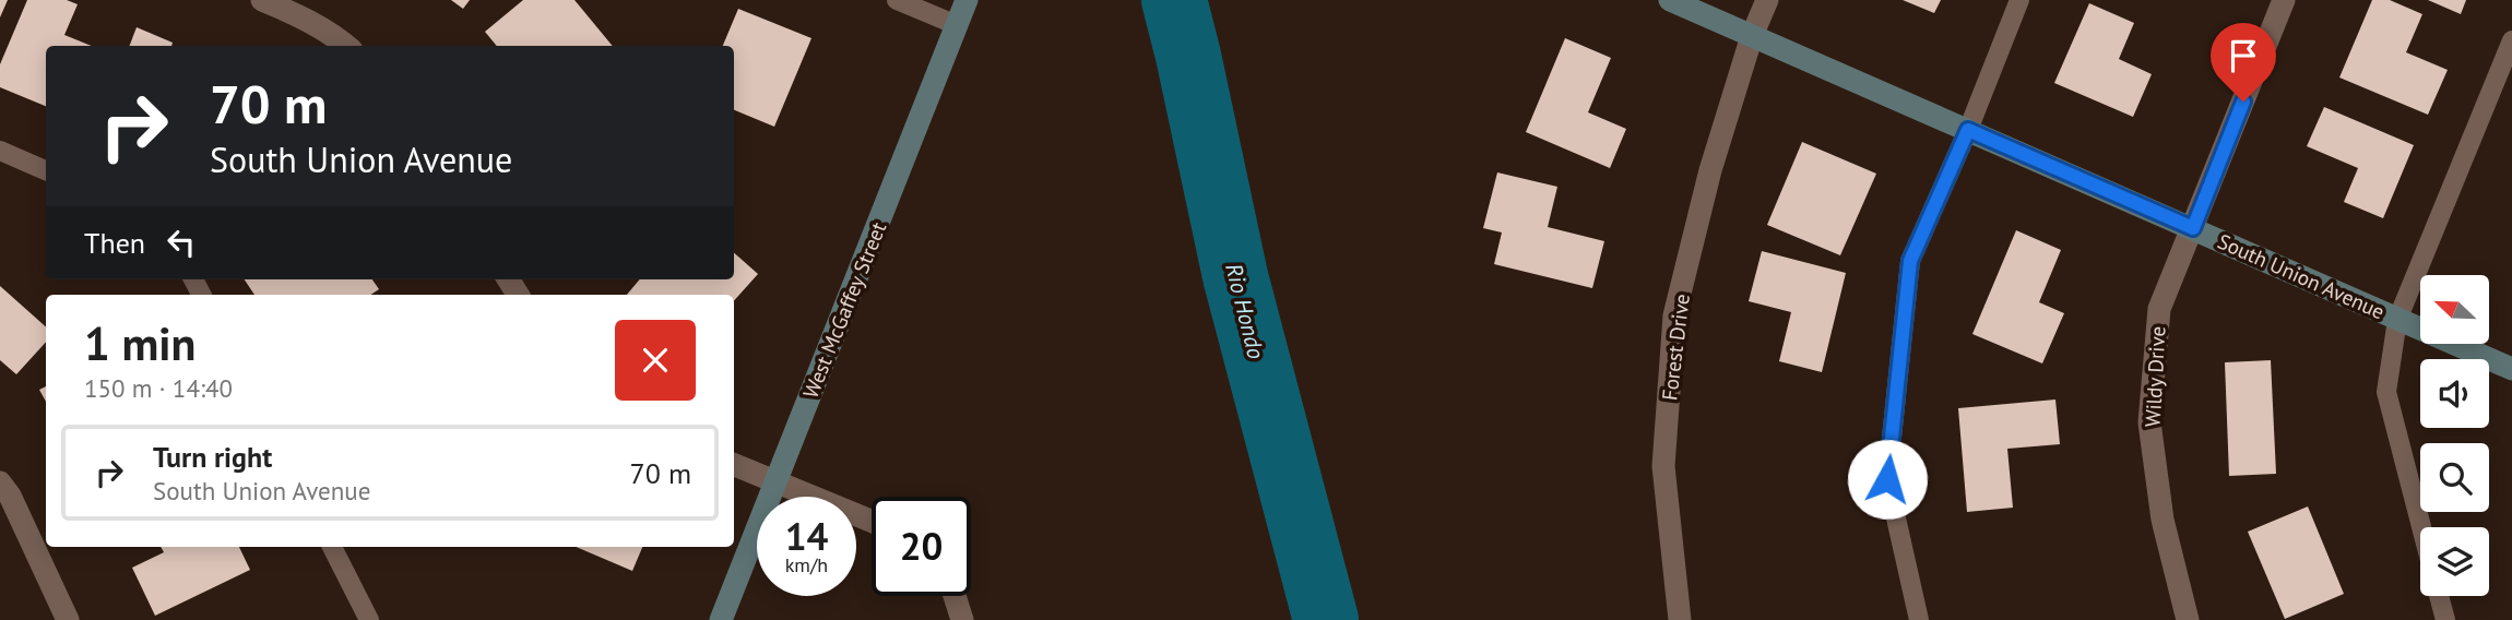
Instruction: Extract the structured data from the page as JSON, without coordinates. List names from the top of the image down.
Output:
{
  "streets": {
    "main road": ["South Union Avenue", "West McGaffey Street"],
    "street": ["Forest Drive", "Wildy Drive"]
  },
  "crossings": [
    ["South Union Avenue", "Forest Drive"],
    ["South Union Avenue", "Wildy Drive"]
  ],
  "water": ["Rio Hondo"],
  "north": "top left",
  "page": {
    "turn": ["70 m", "South Union Avenue"],
    "then": "Then",
    "heading": ["1 min", "150 m · 14:40"],
    "list": [
      {
        "name": "Turn right",
        "note": "South Union Avenue",
        "value": "70 m"
      }
    ],
    "speed": "14 km/h",
    "limit": "20"
  }
}
